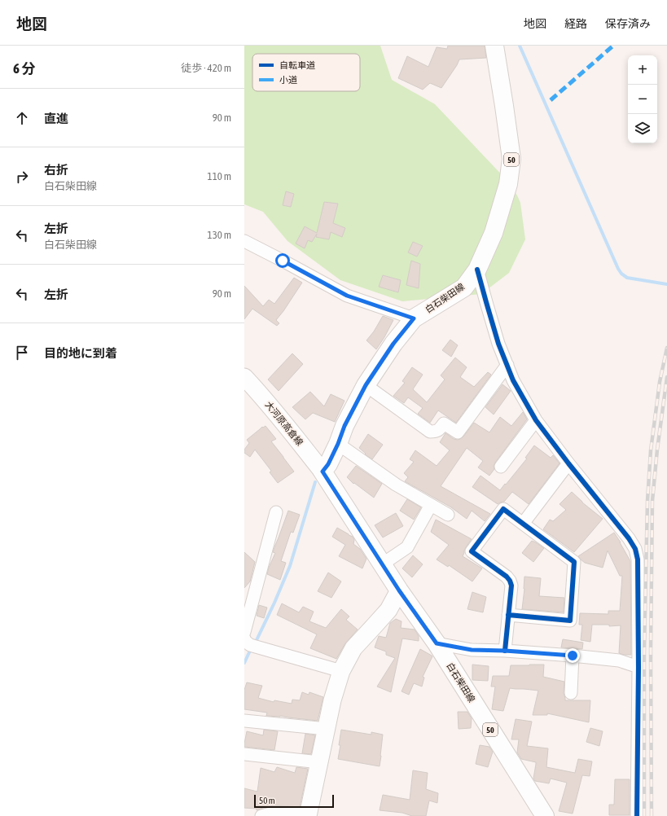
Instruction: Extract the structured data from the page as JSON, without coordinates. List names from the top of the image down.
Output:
{
  "streets": {
    "main road": ["50", "白石柴田線"],
    "street": ["大河原高倉線"]
  },
  "crossings": [
    ["白石柴田線", "大河原高倉線"]
  ],
  "legend": ["自転車道", "小道"],
  "scale_bar": "50 m",
  "page": {
    "header": "地図",
    "nav": ["地図", "経路", "保存済み"],
    "heading": ["6 分", "徒歩 · 420 m"],
    "map_buttons": ["+", "−"],
    "list": [
      ["直進", "90 m"],
      ["右折", "白石柴田線", "110 m"],
      ["左折", "白石柴田線", "130 m"],
      ["左折", "90 m"],
      "目的地に到着"
    ],
    "scale": "50 m"
  }
}
